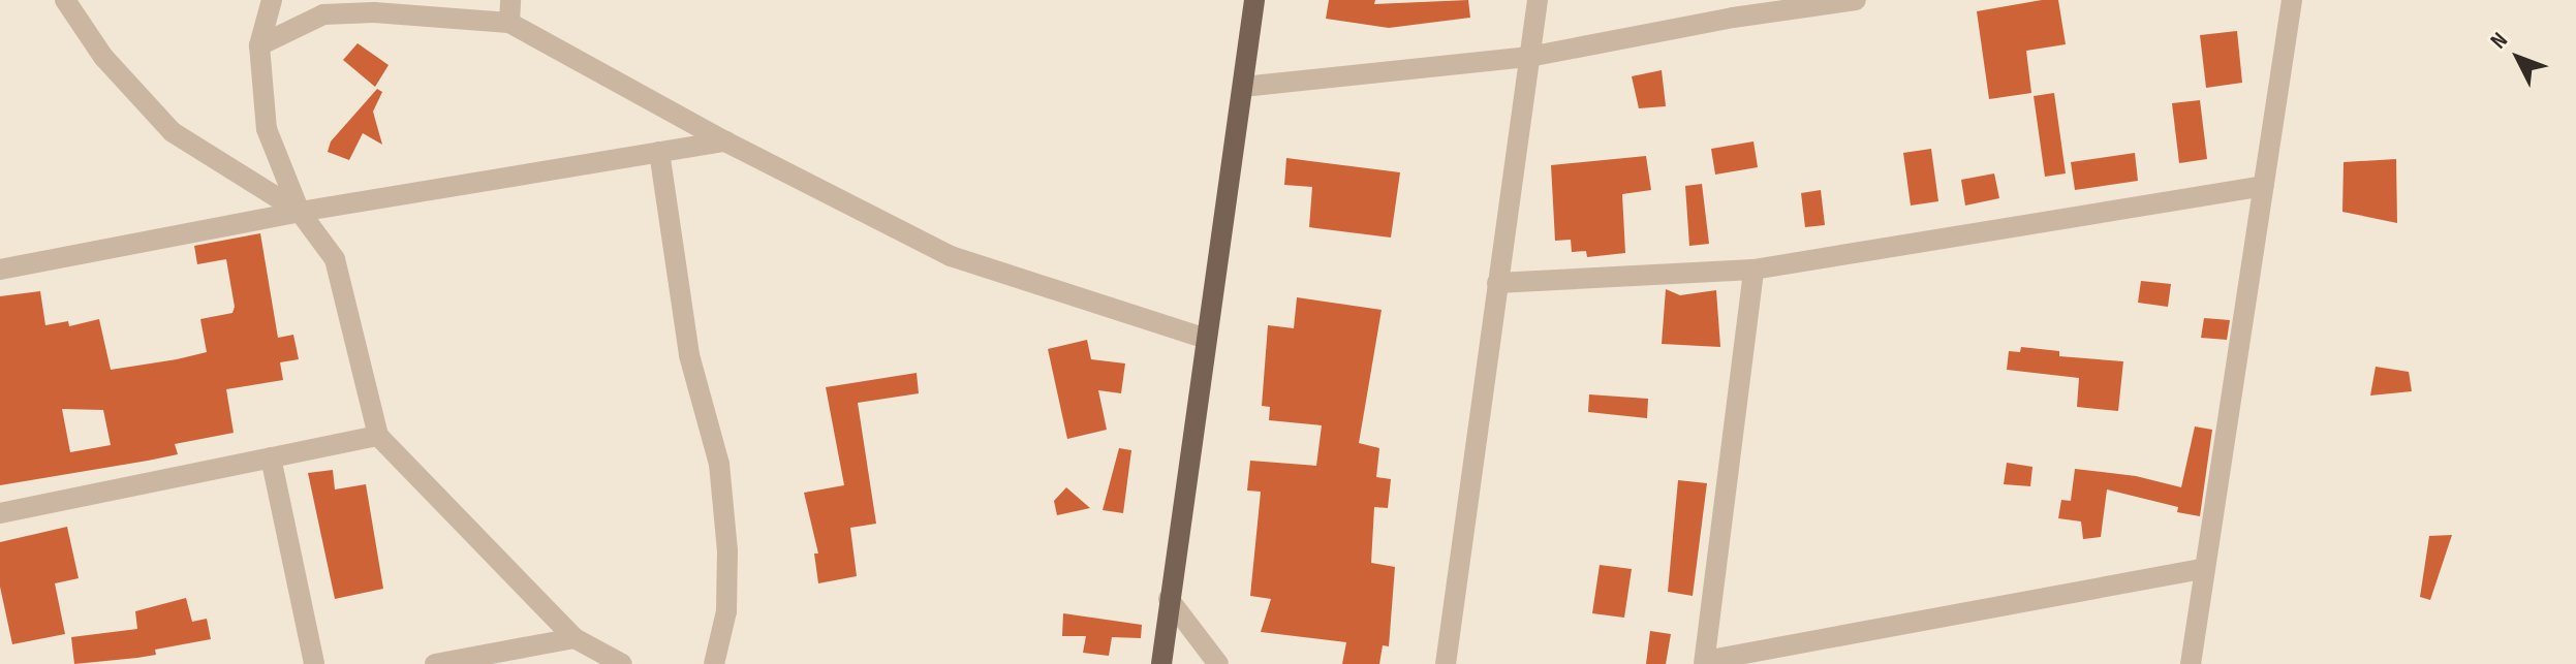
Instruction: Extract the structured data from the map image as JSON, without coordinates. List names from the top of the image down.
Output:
{
  "north": "top left"
}
